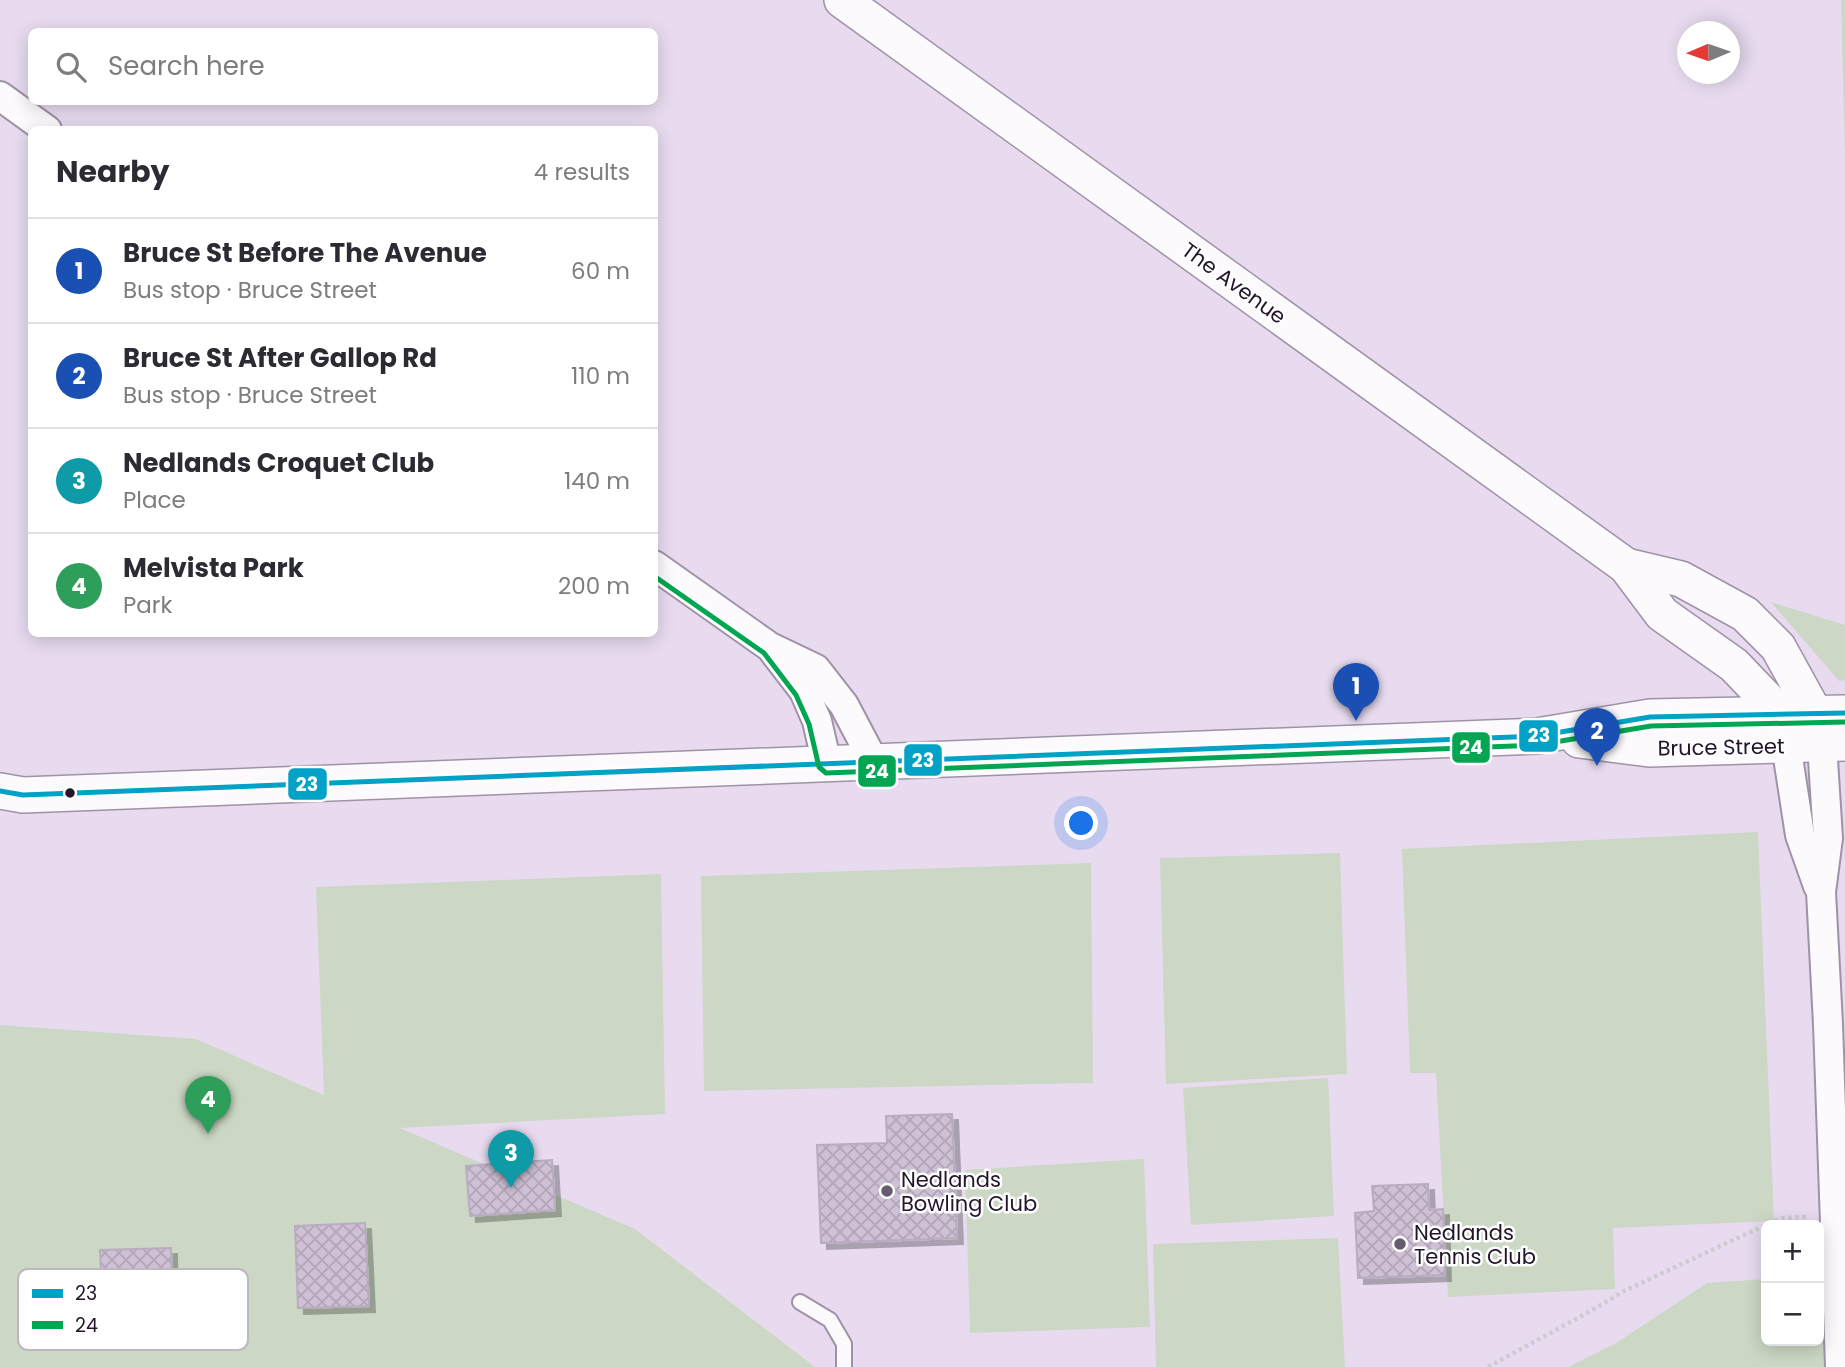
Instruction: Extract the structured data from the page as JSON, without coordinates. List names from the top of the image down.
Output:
{
  "streets": {
    "street": ["The Avenue", "Bruce Street"]
  },
  "crossings": [
    ["The Avenue", "Bruce Street"]
  ],
  "places": ["Nedlands Bowling Club", "Nedlands Tennis Club"],
  "lines": ["transit line 24", "transit line 23"],
  "legend": ["23", "24"],
  "north": "left",
  "page": {
    "search": "Search here",
    "heading": ["Nearby", "4 results"],
    "list": [
      {
        "mark": "1",
        "name": "Bruce St Before The Avenue",
        "note": "Bus stop · Bruce Street",
        "value": "60 m"
      },
      {
        "mark": "2",
        "name": "Bruce St After Gallop Rd",
        "note": "Bus stop · Bruce Street",
        "value": "110 m"
      },
      {
        "mark": "3",
        "name": "Nedlands Croquet Club",
        "note": "Place",
        "value": "140 m"
      },
      {
        "mark": "4",
        "name": "Melvista Park",
        "note": "Park",
        "value": "200 m"
      }
    ],
    "pins": [
      "1",
      "2",
      "4",
      "3"
    ],
    "map_buttons": ["+", "−"]
  }
}
